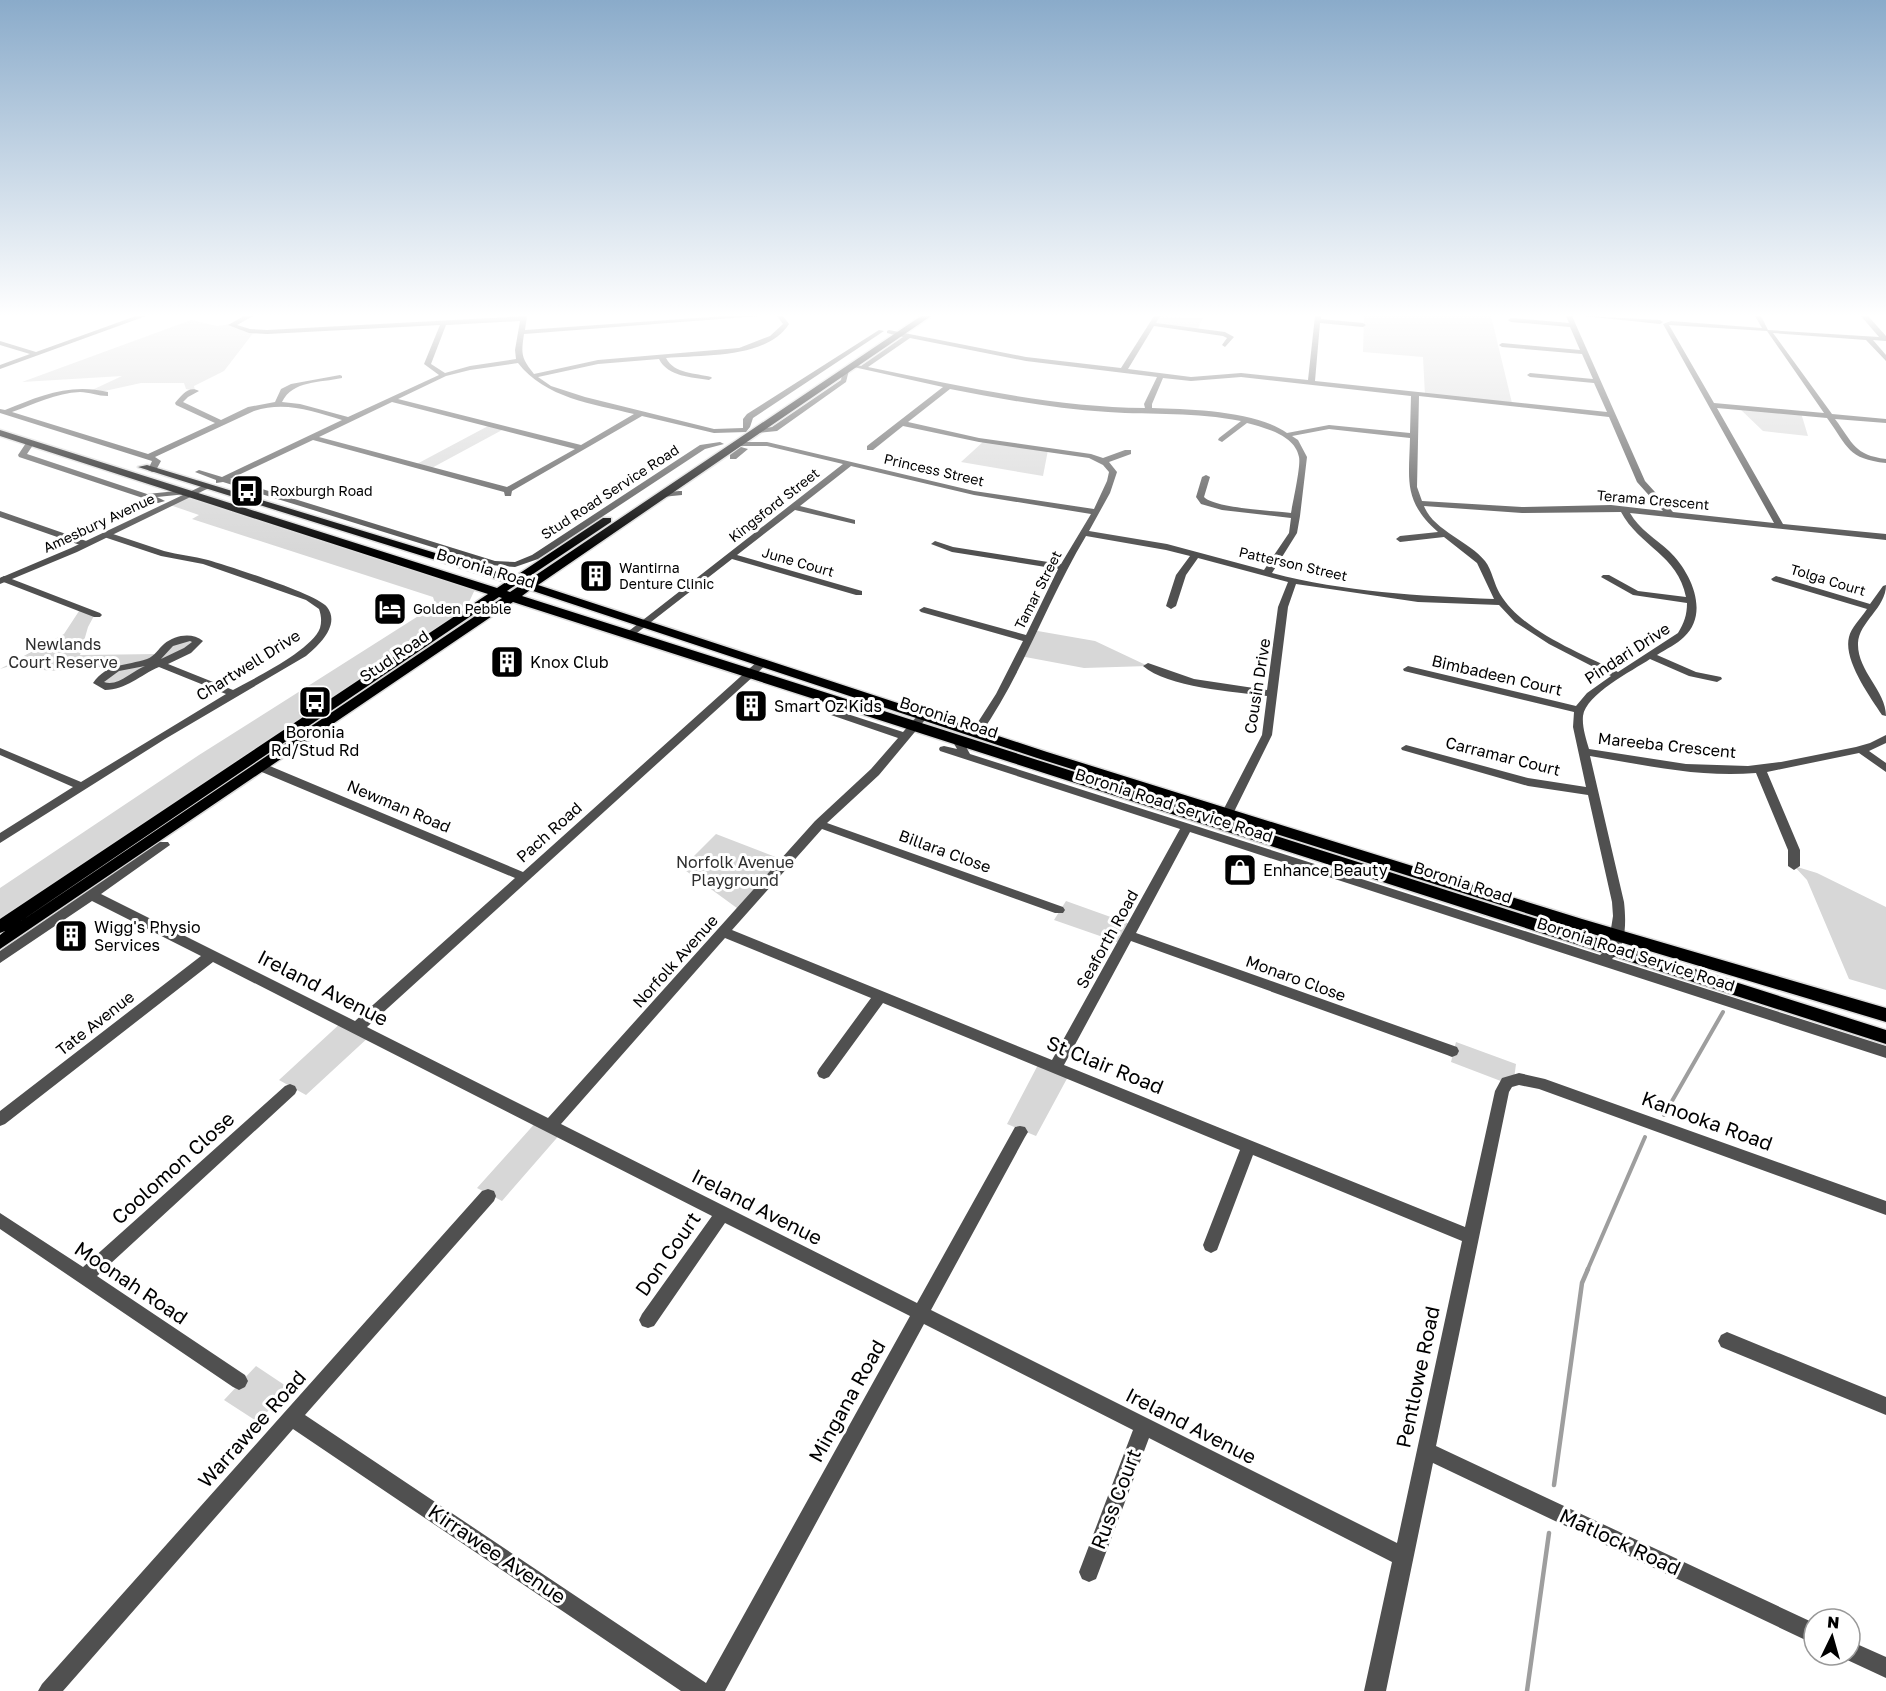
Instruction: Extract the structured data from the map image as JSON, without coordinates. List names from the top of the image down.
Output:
{
  "streets": {
    "main road": ["Boronia Road", "Stud Road"],
    "street": [
      "Princess Street",
      "Stud Road Service Road",
      "Terama Crescent",
      "Kingsford Street",
      "Amesbury Avenue",
      "June Court",
      "Patterson Street",
      "Tolga Court",
      "Tamar Street",
      "Pindari Drive",
      "Chartwell Drive",
      "Bimbadeen Court",
      "Cousin Drive",
      "Mareeba Crescent",
      "Carramar Court",
      "Boronia Road Service Road",
      "Newman Road",
      "Pach Road",
      "Billara Close",
      "Seaforth Road",
      "Norfolk Avenue",
      "Monaro Close",
      "Ireland Avenue",
      "Tate Avenue",
      "St Clair Road",
      "Kanooka Road",
      "Coolomon Close",
      "Don Court",
      "Moonah Road",
      "Pentlowe Road",
      "Mingana Road",
      "Warrawee Road",
      "Russ Court",
      "Matlock Road",
      "Kirrawee Avenue"
    ]
  },
  "crossings": [
    ["Princess Street", "Kingsford Street"],
    ["Princess Street", "Tamar Street"],
    ["Princess Street", "Stud Road"],
    ["Stud Road Service Road", "Stud Road"],
    ["Kingsford Street", "June Court"],
    ["Kingsford Street", "Boronia Road"],
    ["Amesbury Avenue", "Boronia Road"],
    ["Amesbury Avenue", "Chartwell Drive"],
    ["Patterson Street", "Tamar Street"],
    ["Patterson Street", "Cousin Drive"],
    ["Boronia Road", "Tamar Street"],
    ["Boronia Road", "Stud Road"],
    ["Boronia Road", "Cousin Drive"],
    ["Boronia Road", "Boronia Road Service Road"],
    ["Boronia Road", "Pach Road"],
    ["Boronia Road", "Norfolk Avenue"],
    ["Pindari Drive", "Bimbadeen Court"],
    ["Stud Road", "Newman Road"],
    ["Boronia Road Service Road", "Seaforth Road"],
    ["Newman Road", "Pach Road"],
    ["Pach Road", "Ireland Avenue"],
    ["Billara Close", "Norfolk Avenue"],
    ["Seaforth Road", "Monaro Close"],
    ["Seaforth Road", "St Clair Road"],
    ["Norfolk Avenue", "Ireland Avenue"],
    ["Norfolk Avenue", "St Clair Road"],
    ["Ireland Avenue", "Tate Avenue"],
    ["Ireland Avenue", "Don Court"],
    ["Ireland Avenue", "Pentlowe Road"],
    ["Ireland Avenue", "Mingana Road"],
    ["Ireland Avenue", "Russ Court"],
    ["St Clair Road", "Pentlowe Road"],
    ["Kanooka Road", "Pentlowe Road"],
    ["Coolomon Close", "Moonah Road"],
    ["Pentlowe Road", "Matlock Road"],
    ["Warrawee Road", "Kirrawee Avenue"]
  ],
  "parks": ["Newlands Court Reserve", "Norfolk Avenue Playground"],
  "places": {
    "bus stop": ["Roxburgh Road", "Boronia Rd/Stud Rd"],
    "building": [
      "Wantirna Denture Clinic",
      "Knox Club",
      "Smart Oz Kids",
      "Wigg's Physio Services"
    ],
    "hotel": ["Golden Pebble"],
    "shop": ["Enhance Beauty"]
  },
  "north": "top"
}
